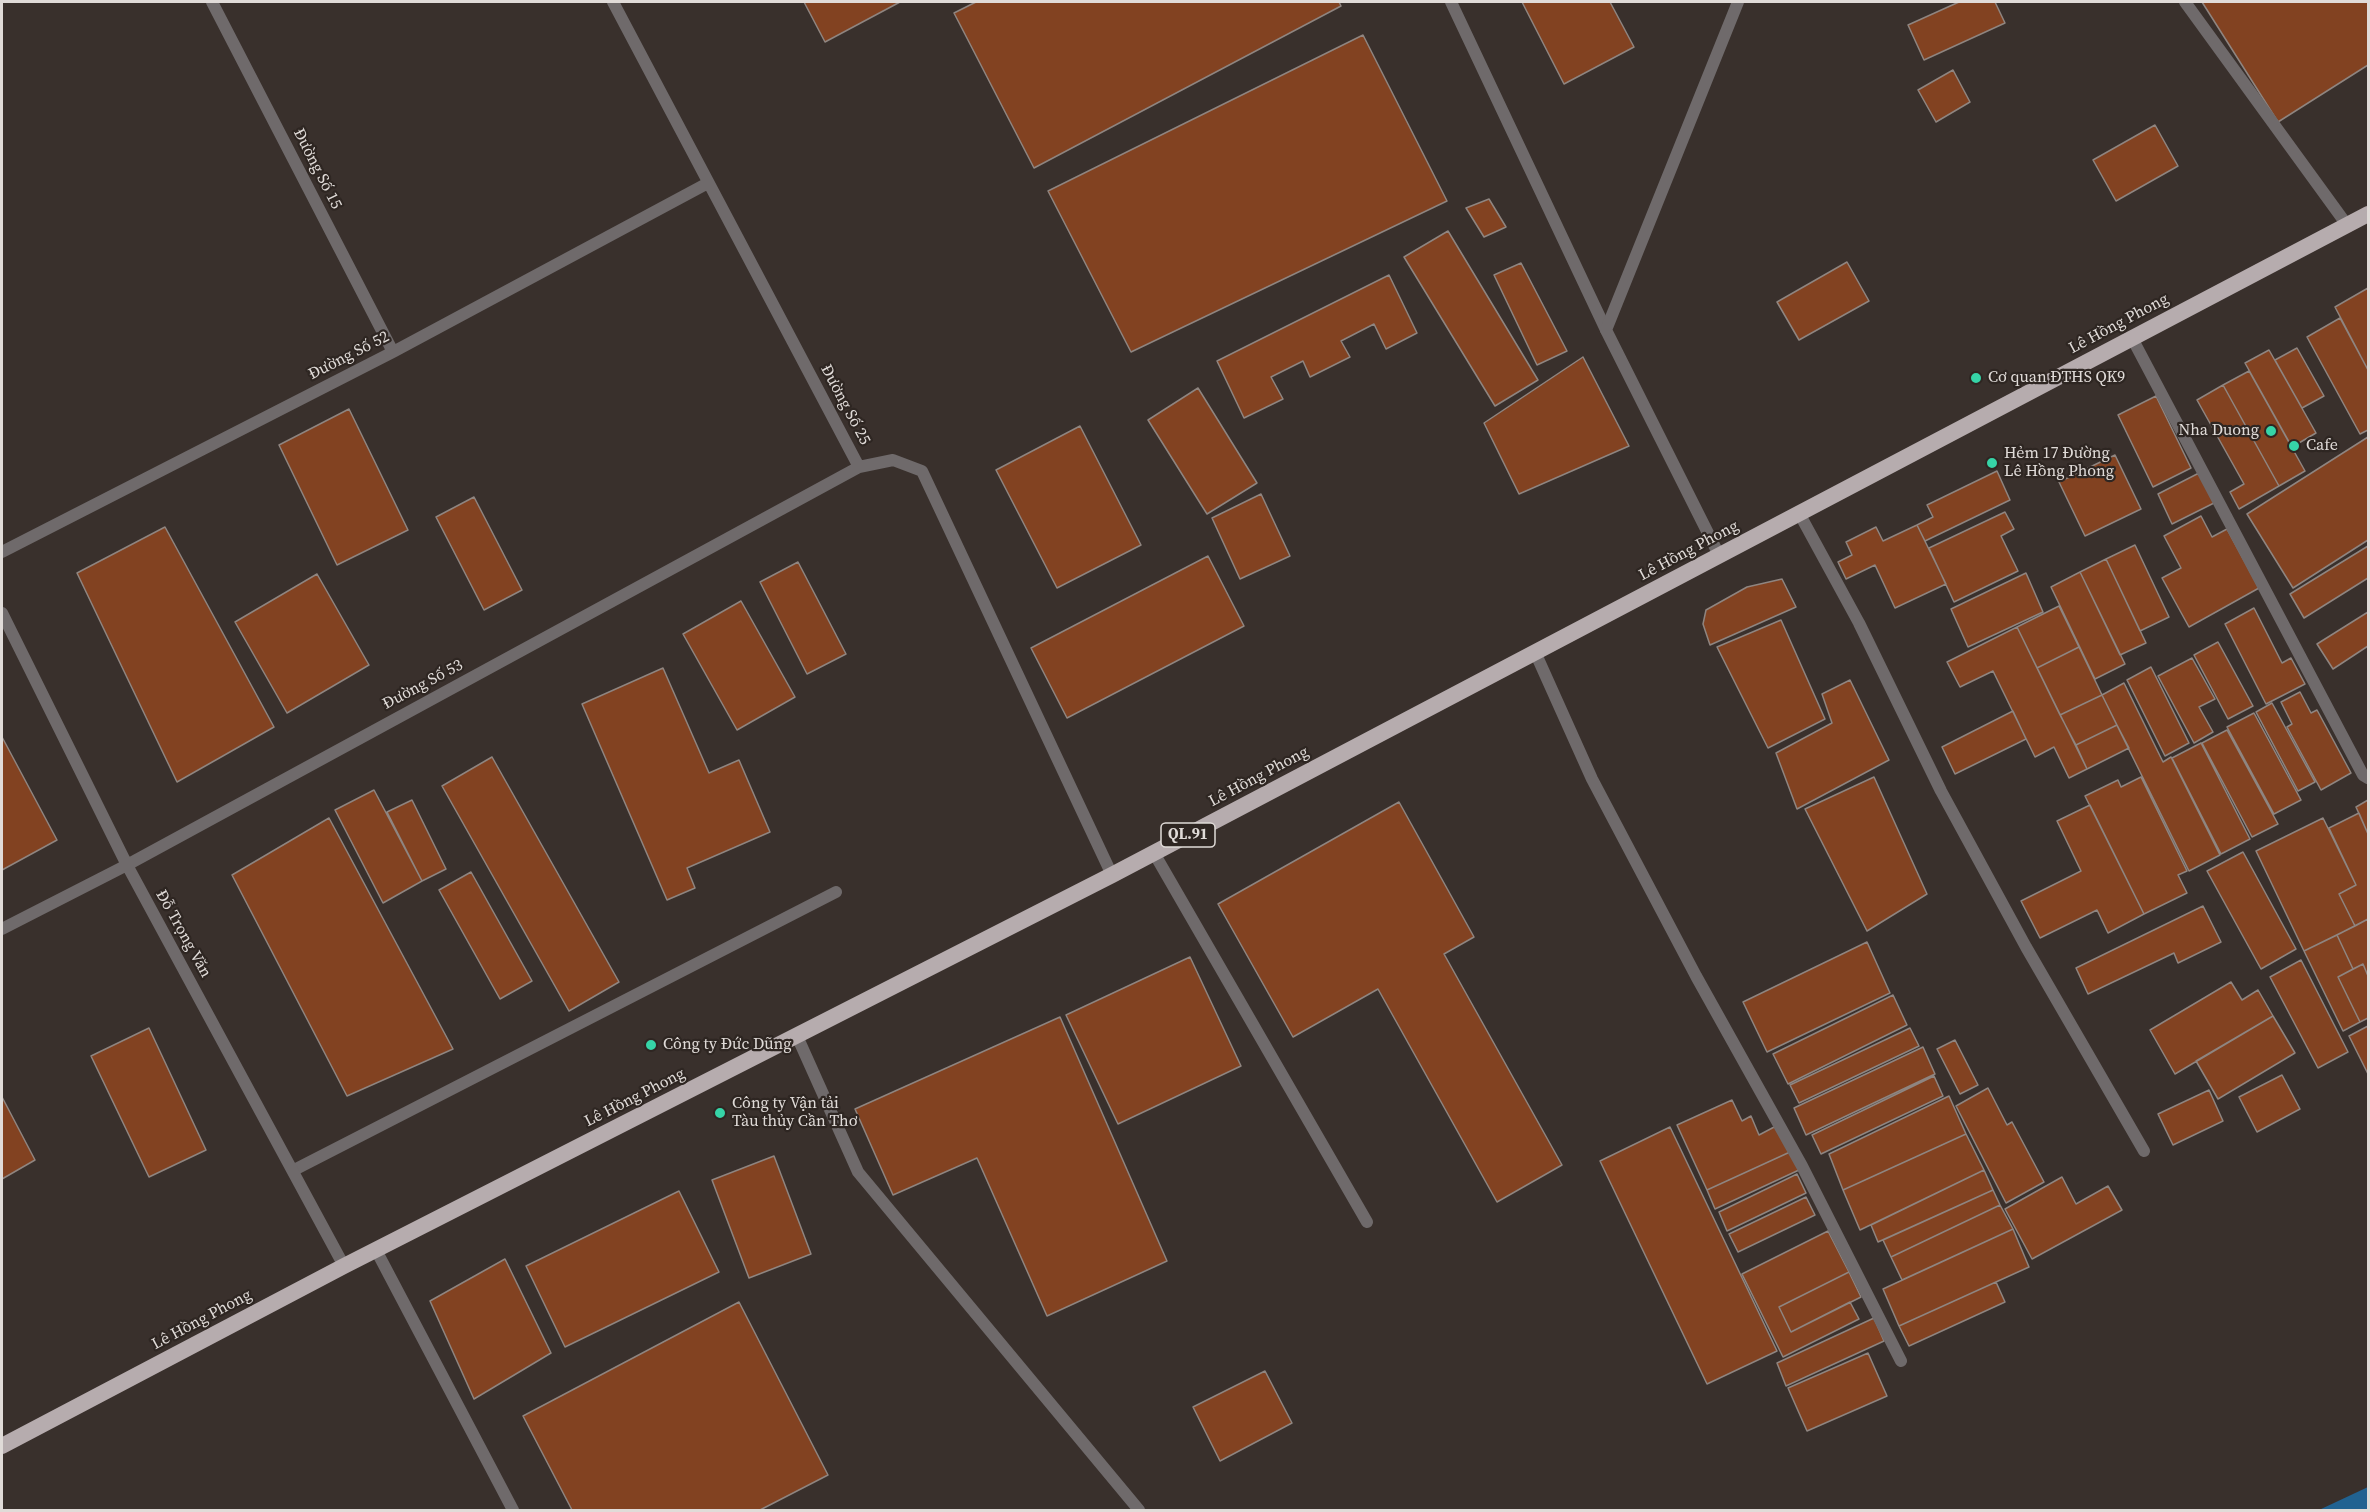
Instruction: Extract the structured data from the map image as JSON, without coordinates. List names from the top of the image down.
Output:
{
  "streets": {
    "highway": ["Lê Hồng Phong", "QL.91"],
    "street": [
      "Đường Số 15",
      "Đường Số 52",
      "Đường Số 25",
      "Đường Số 53",
      "Đỗ Trọng Văn"
    ]
  },
  "crossings": [
    ["Đường Số 15", "Đường Số 52"],
    ["Lê Hồng Phong", "Đường Số 25"],
    ["Lê Hồng Phong", "Đỗ Trọng Văn"],
    ["Đường Số 52", "Đường Số 25"],
    ["Đường Số 25", "Đường Số 53"],
    ["Đường Số 53", "Đỗ Trọng Văn"]
  ],
  "places": [
    "Cơ quan ĐTHS QK9",
    "Nha Duong",
    "Cafe",
    "Hẻm 17 Đường Lê Hồng Phong",
    "Công ty Đức Dũng",
    "Công ty Vận tải Tàu thủy Cần Thơ"
  ]
}
